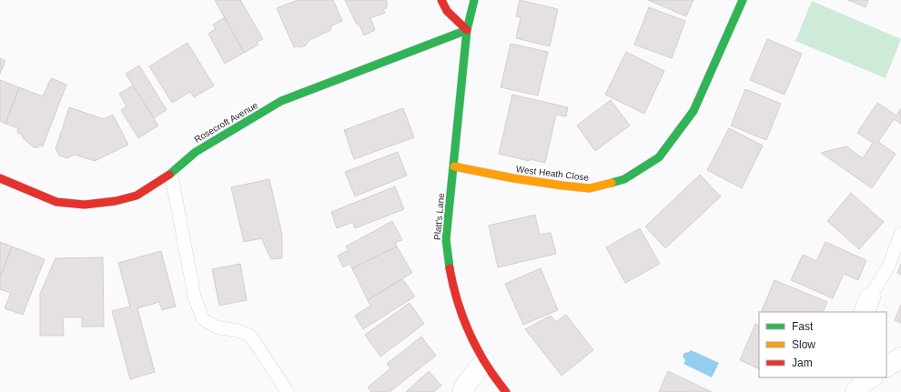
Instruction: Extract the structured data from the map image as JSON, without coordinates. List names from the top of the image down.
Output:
{
  "streets": {
    "street": ["Rosecroft Avenue", "West Heath Close", "Platt's Lane"]
  },
  "crossings": [
    ["Rosecroft Avenue", "Platt's Lane"],
    ["West Heath Close", "Platt's Lane"]
  ],
  "legend": ["Fast", "Slow", "Jam"]
}
